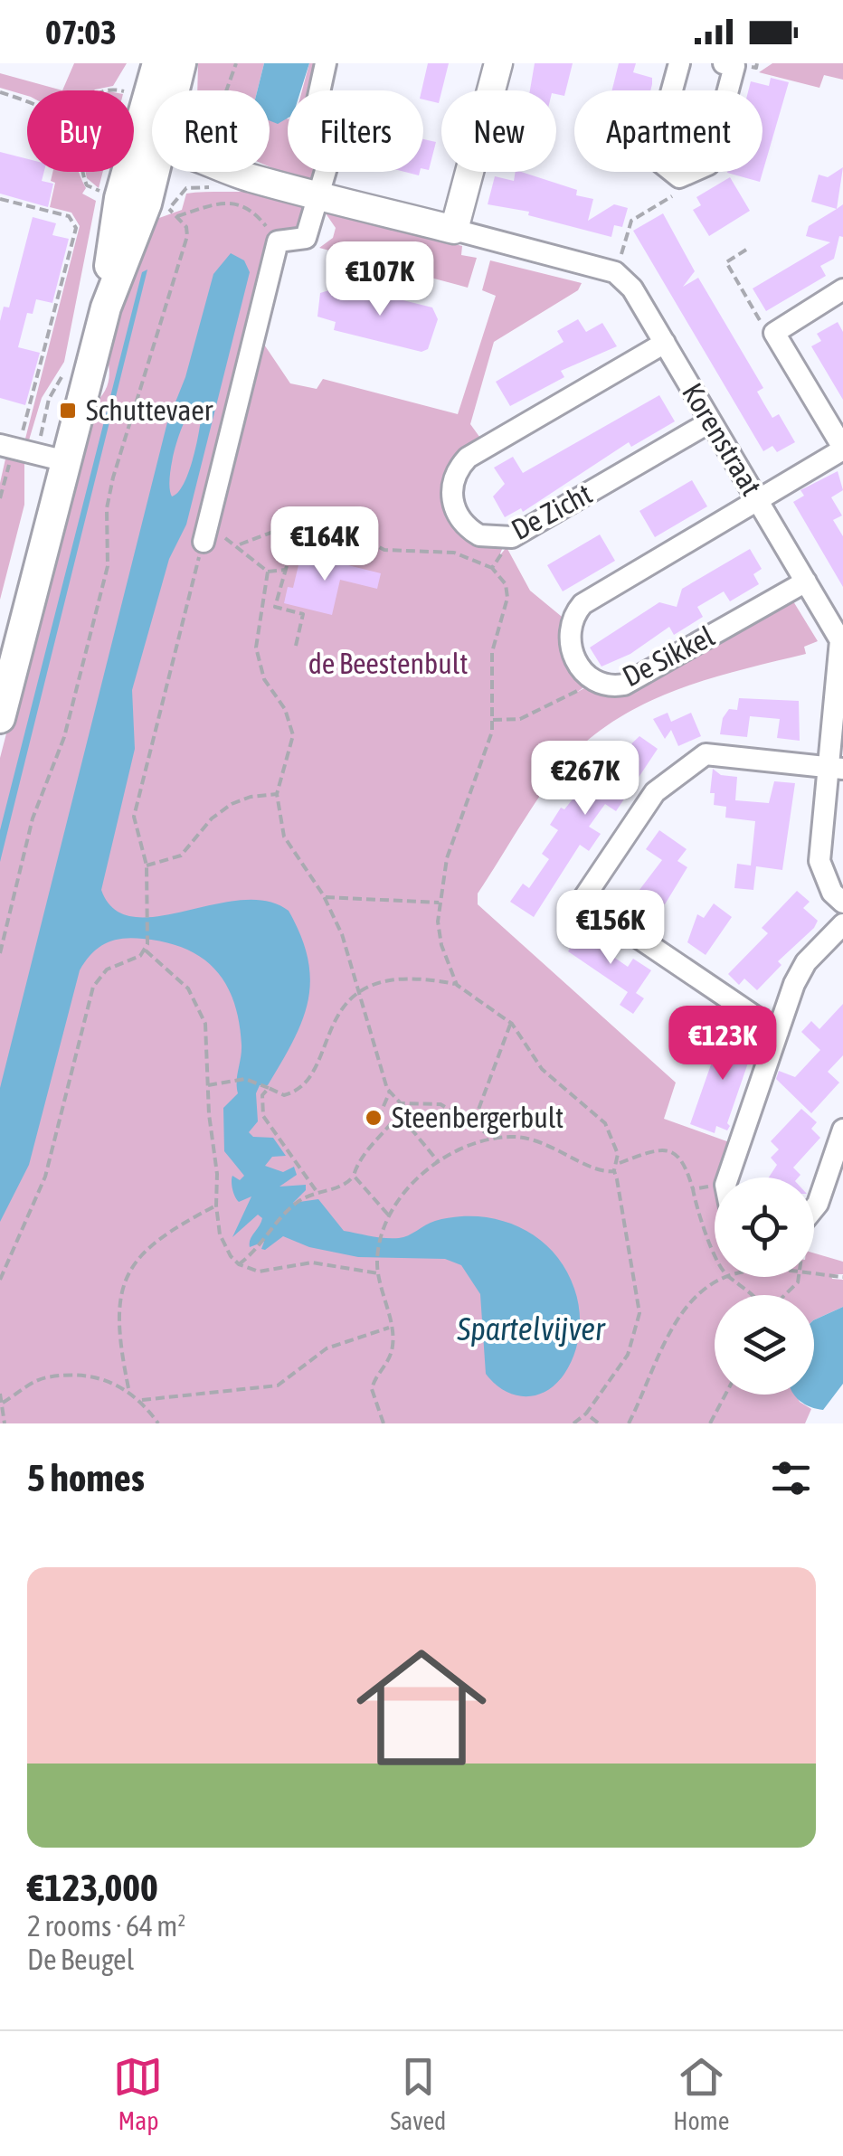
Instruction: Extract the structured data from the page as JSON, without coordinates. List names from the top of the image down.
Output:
{
  "streets": {
    "street": ["Korenstraat", "De Zicht", "De Sikkel"]
  },
  "crossings": [
    ["Korenstraat", "De Zicht"],
    ["Korenstraat", "De Sikkel"]
  ],
  "water": ["Spartelvijver"],
  "parks": ["de Beestenbult"],
  "places": {
    "transit": ["Schuttevaer"],
    "other": ["Steenbergerbult"]
  },
  "page": {
    "status": "07:03",
    "chip": [
      "Buy",
      "Rent",
      "Filters",
      "New",
      "Apartment"
    ],
    "price": [
      "€107K",
      "€164K",
      "€267K",
      "€156K",
      "€123K"
    ],
    "heading": "5 homes",
    "list": [
      {
        "name": "€123,000",
        "note": "2 rooms · 64 m² · De Beugel"
      }
    ],
    "tabs": ["Map", "Saved", "Home"]
  }
}
